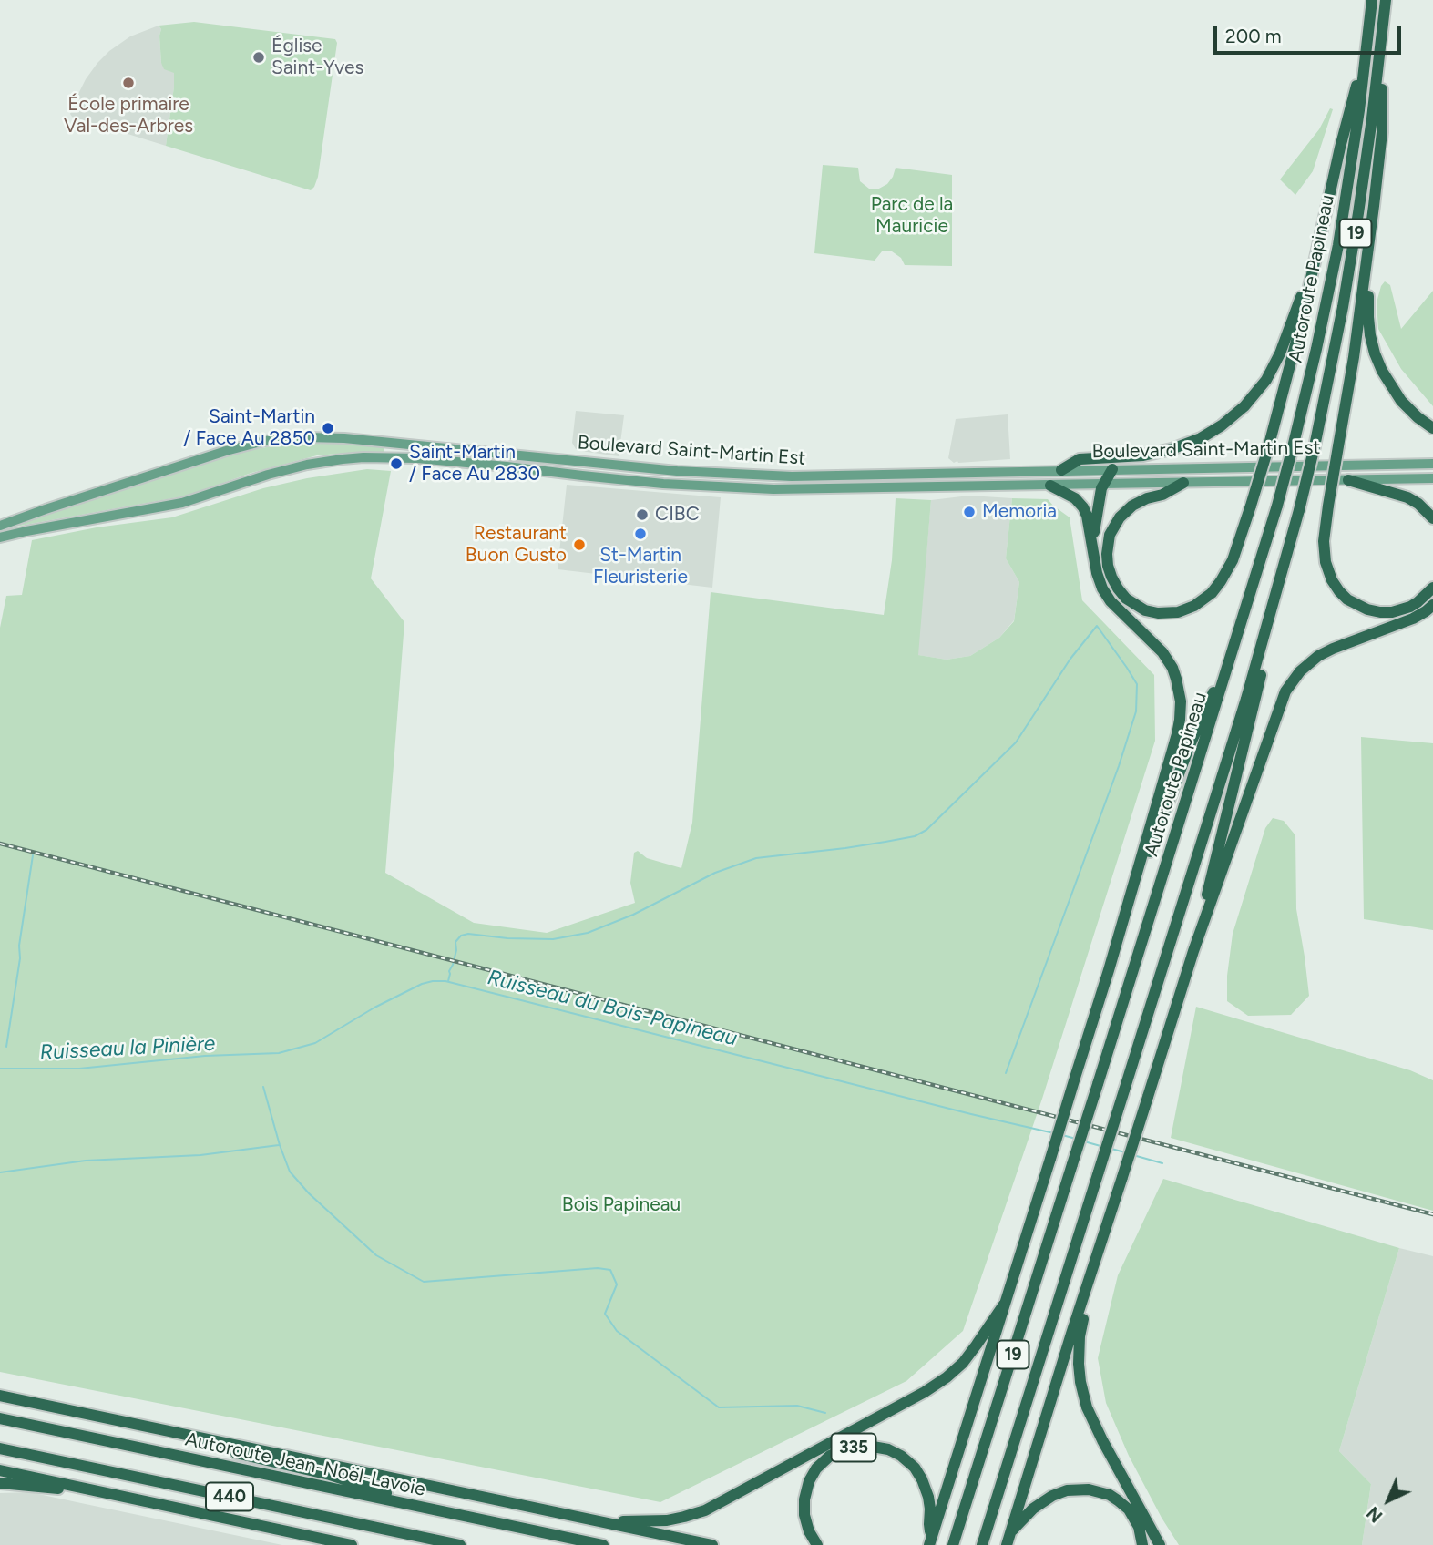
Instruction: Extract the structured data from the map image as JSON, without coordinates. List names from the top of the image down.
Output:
{
  "streets": {
    "highway": [
      "19",
      "Autoroute Papineau",
      "335",
      "Autoroute Jean-Noël-Lavoie",
      "440"
    ],
    "main road": ["Boulevard Saint-Martin Est"]
  },
  "water": ["Ruisseau du Bois-Papineau", "Ruisseau la Pinière"],
  "parks": ["Parc de la Mauricie", "Bois Papineau"],
  "places": [
    "Église Saint-Yves",
    "École primaire Val-des-Arbres",
    "Saint-Martin / Face Au 2850",
    "Saint-Martin / Face Au 2830",
    "Memoria",
    "CIBC",
    "St-Martin Fleuristerie",
    "Restaurant Buon Gusto"
  ],
  "scale_bar": "200 m",
  "north": "bottom left"
}
